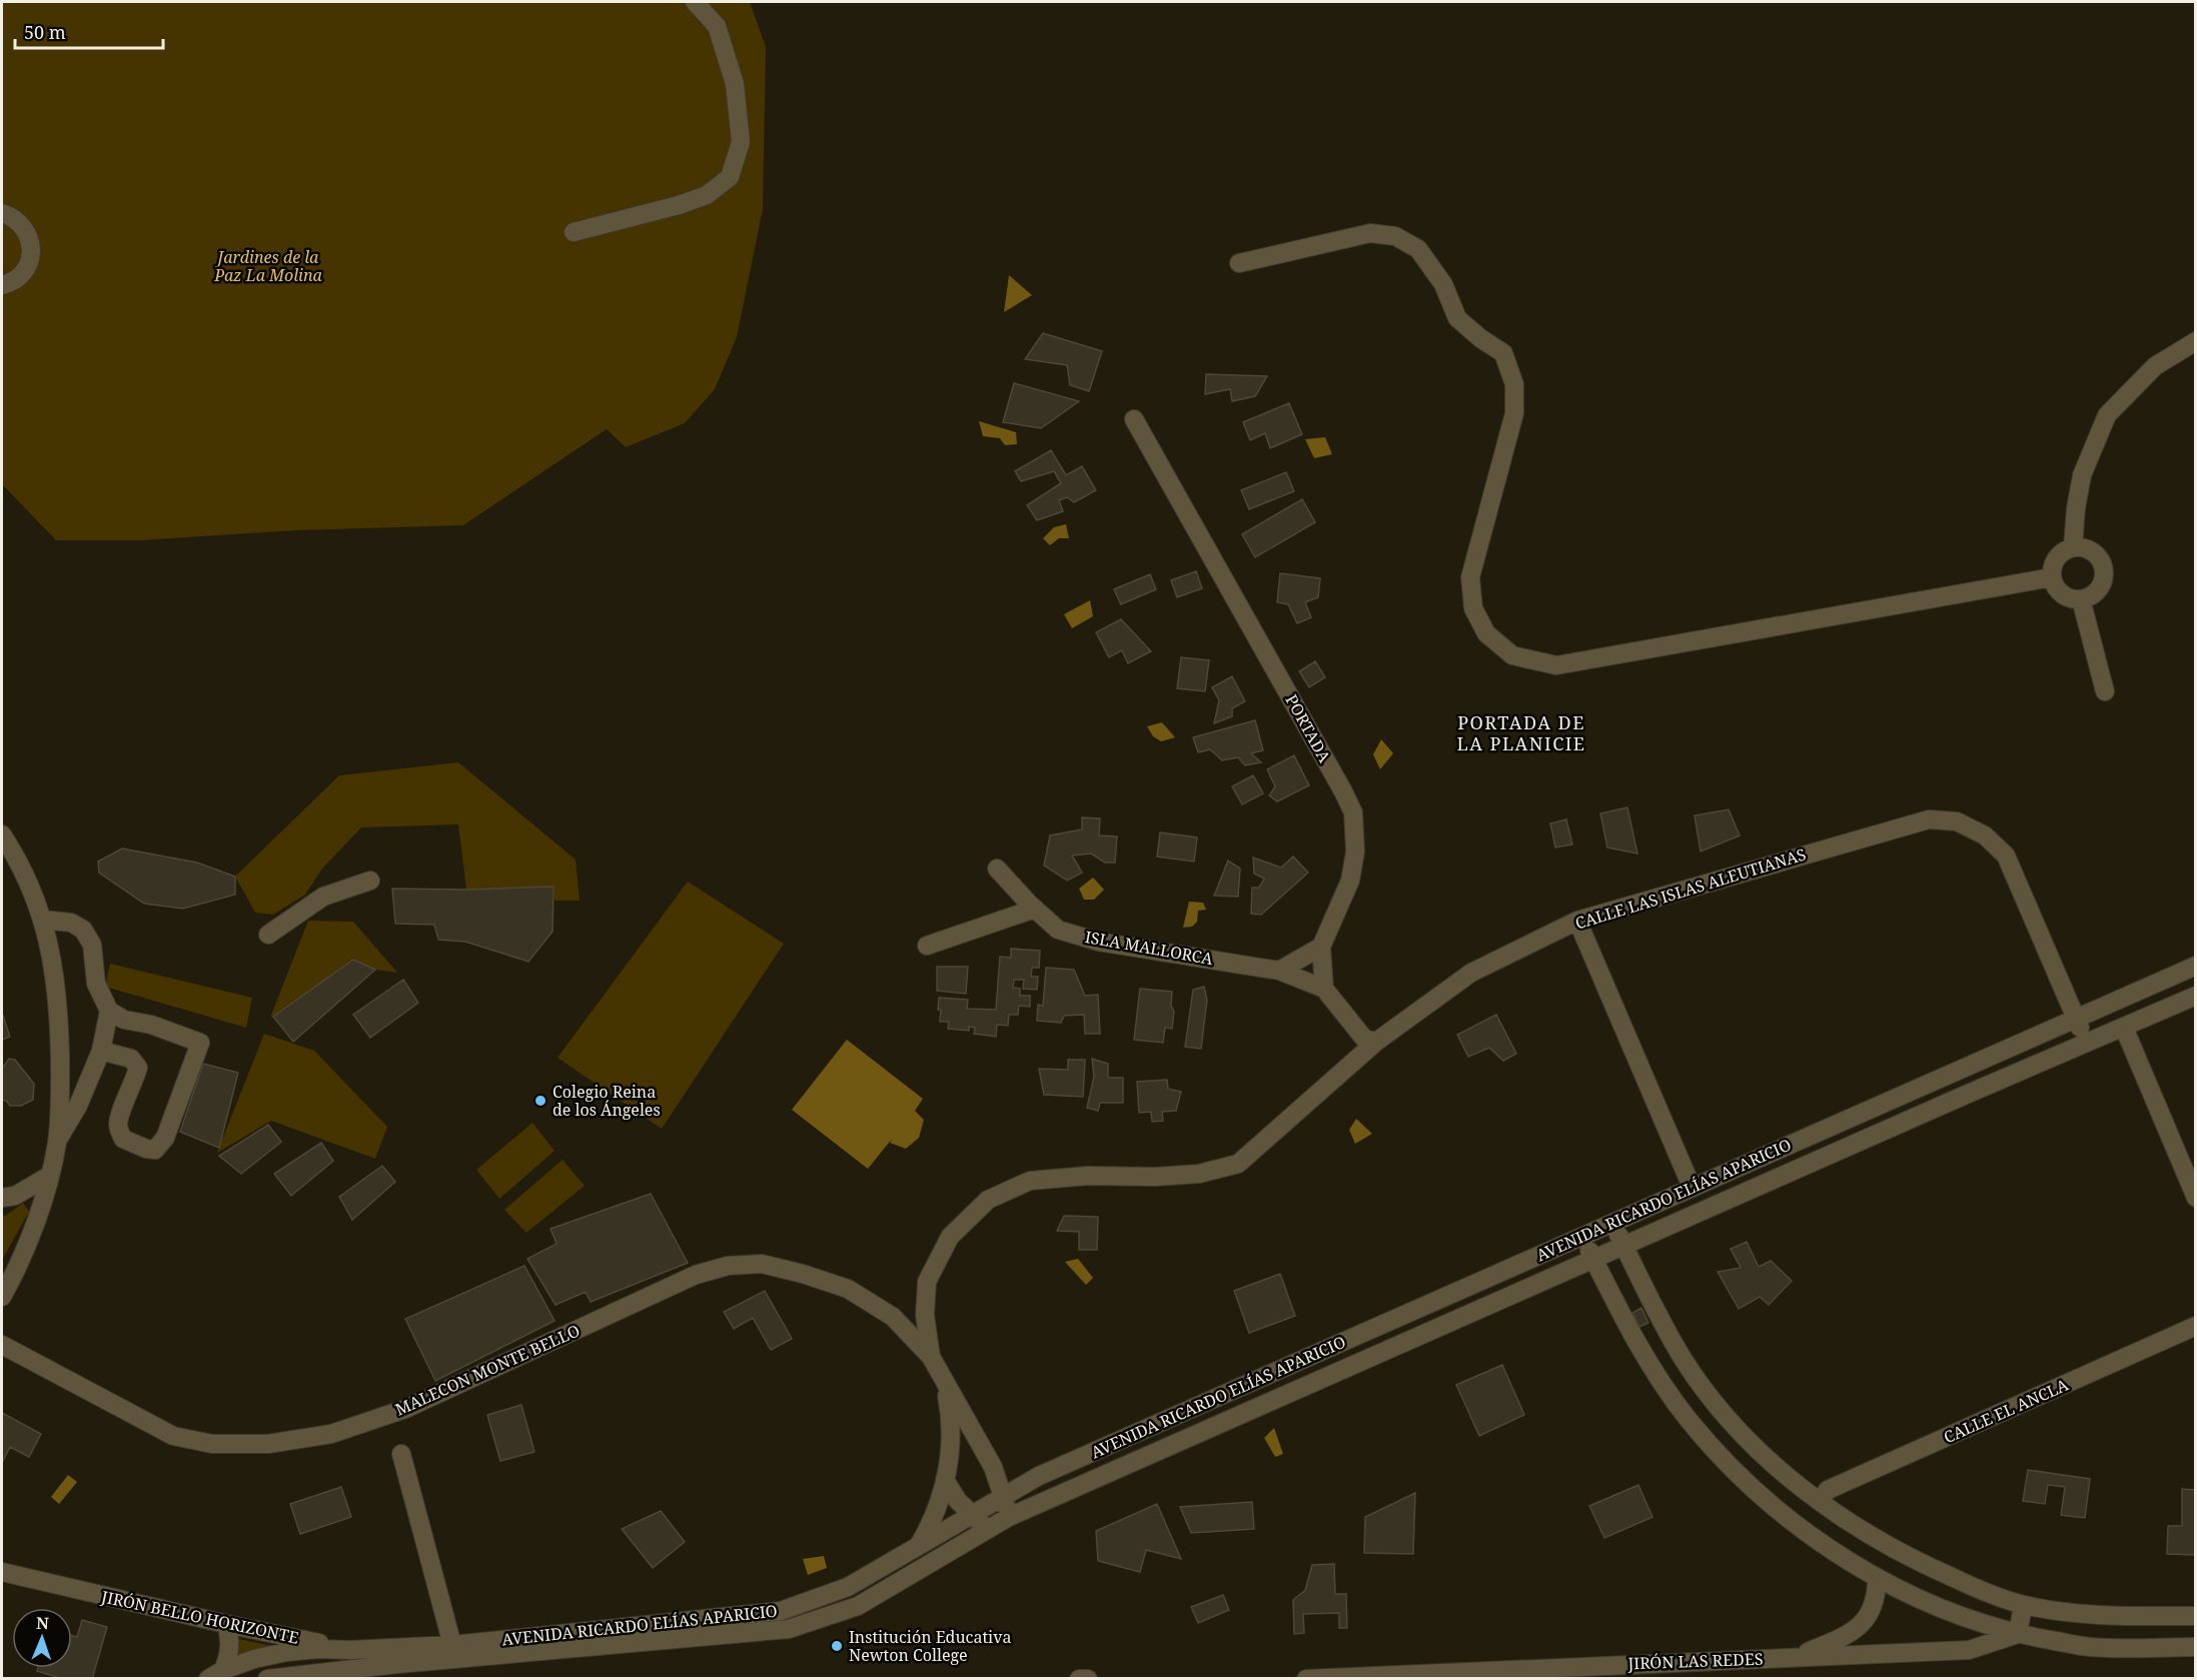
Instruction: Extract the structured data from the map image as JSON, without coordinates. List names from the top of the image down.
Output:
{
  "streets": {
    "street": [
      "PORTADA",
      "CALLE LAS ISLAS ALEUTIANAS",
      "ISLA MALLORCA",
      "AVENIDA RICARDO ELÍAS APARICIO",
      "MALECON MONTE BELLO",
      "CALLE EL ANCLA",
      "JIRÓN BELLO HORIZONTE",
      "JIRÓN LAS REDES"
    ]
  },
  "crossings": [
    ["PORTADA", "ISLA MALLORCA"],
    ["CALLE LAS ISLAS ALEUTIANAS", "AVENIDA RICARDO ELÍAS APARICIO"],
    ["CALLE LAS ISLAS ALEUTIANAS", "MALECON MONTE BELLO"],
    ["AVENIDA RICARDO ELÍAS APARICIO", "MALECON MONTE BELLO"],
    ["AVENIDA RICARDO ELÍAS APARICIO", "JIRÓN BELLO HORIZONTE"]
  ],
  "districts": ["PORTADA DE LA PLANICIE"],
  "parks": ["Jardines de la Paz La Molina"],
  "places": ["Colegio Reina de los Ángeles", "Institución Educativa Newton College"],
  "scale_bar": "50 m",
  "north": "top"
}
